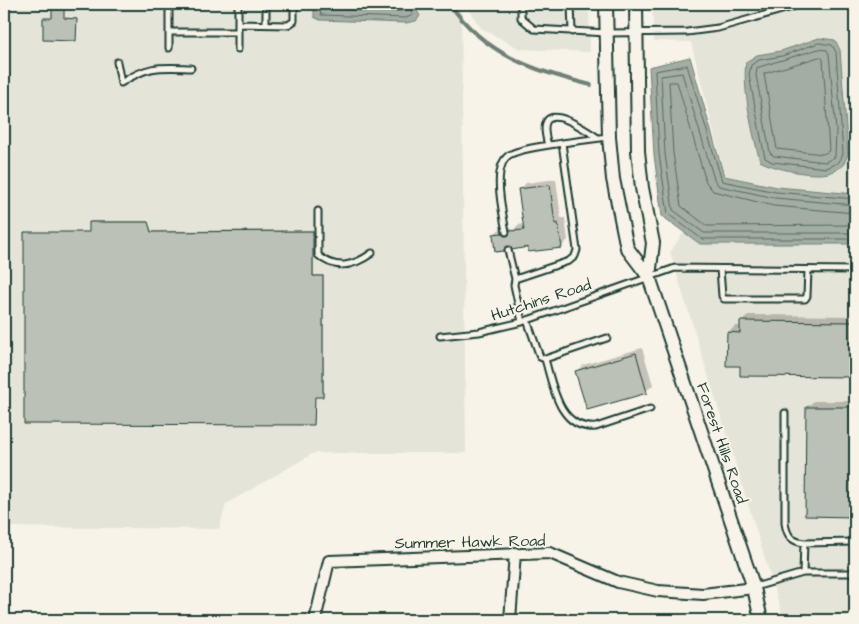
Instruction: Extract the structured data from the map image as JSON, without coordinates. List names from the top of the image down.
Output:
{
  "streets": {
    "street": ["Forest Hills Road", "Summer Hawk Road"],
    "lane": ["Hutchins Road"]
  },
  "crossings": [
    ["Hutchins Road", "Forest Hills Road"],
    ["Forest Hills Road", "Summer Hawk Road"]
  ]
}
